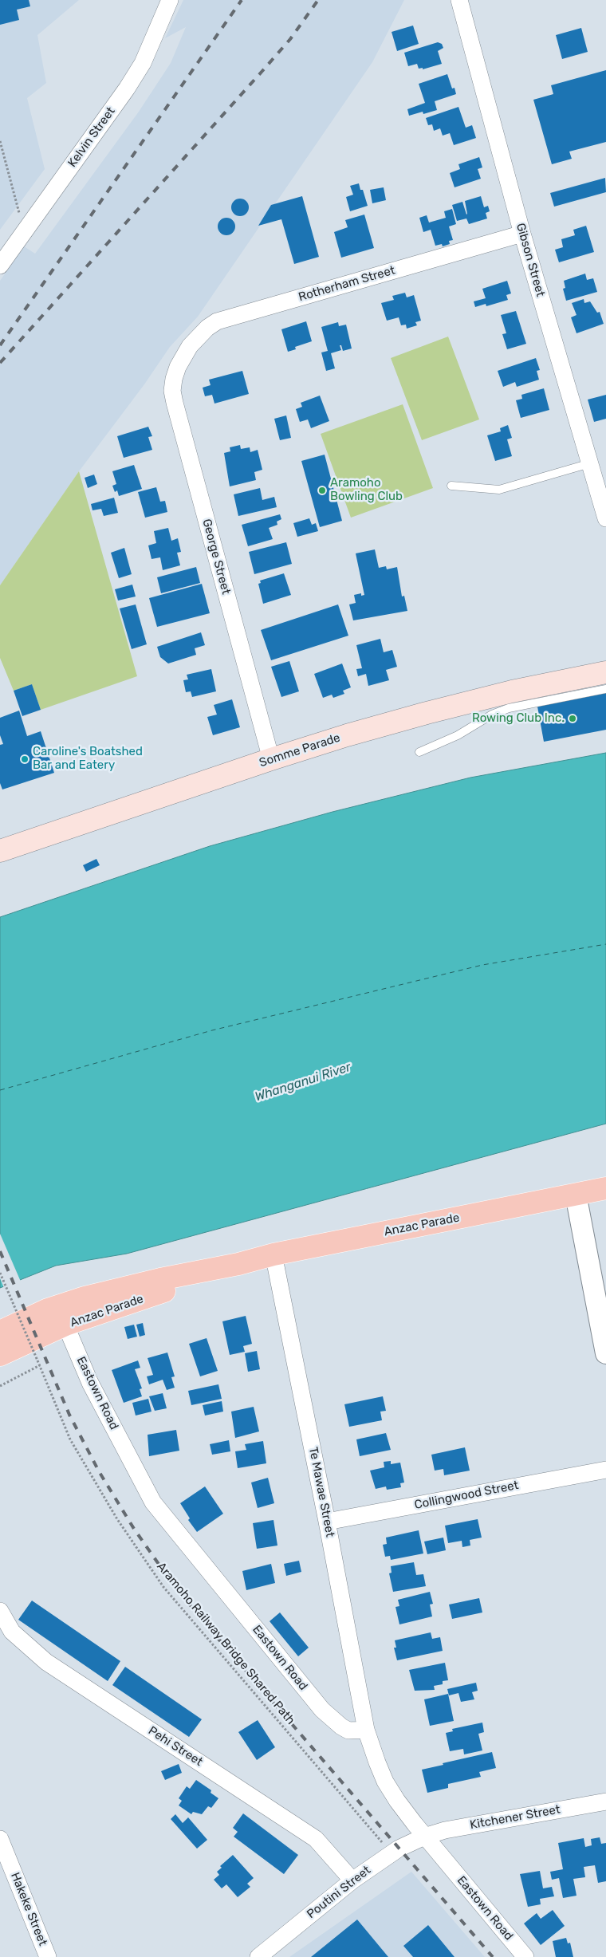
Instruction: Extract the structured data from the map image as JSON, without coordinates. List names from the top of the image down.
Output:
{
  "streets": {
    "main road": ["Somme Parade", "Anzac Parade"],
    "street": [
      "Kelvin Street",
      "Gibson Street",
      "Rotherham Street",
      "George Street",
      "Eastown Road",
      "Te Mawae Street",
      "Collingwood Street",
      "Pehi Street",
      "Kitchener Street",
      "Poutini Street",
      "Hakeke Street"
    ],
    "path": ["Aramoho Railway Bridge Shared Path"]
  },
  "crossings": [
    ["Gibson Street", "Rotherham Street"],
    ["Rotherham Street", "George Street"],
    ["George Street", "Somme Parade"],
    ["Anzac Parade", "Eastown Road"],
    ["Anzac Parade", "Te Mawae Street"],
    ["Eastown Road", "Te Mawae Street"],
    ["Eastown Road", "Kitchener Street"],
    ["Eastown Road", "Poutini Street"],
    ["Te Mawae Street", "Collingwood Street"],
    ["Aramoho Railway Bridge Shared Path", "Poutini Street"],
    ["Pehi Street", "Poutini Street"],
    ["Kitchener Street", "Poutini Street"]
  ],
  "water": ["Whanganui River"],
  "places": ["Aramoho Bowling Club", "Rowing Club Inc.", "Caroline's Boatshed Bar and Eatery"]
}
